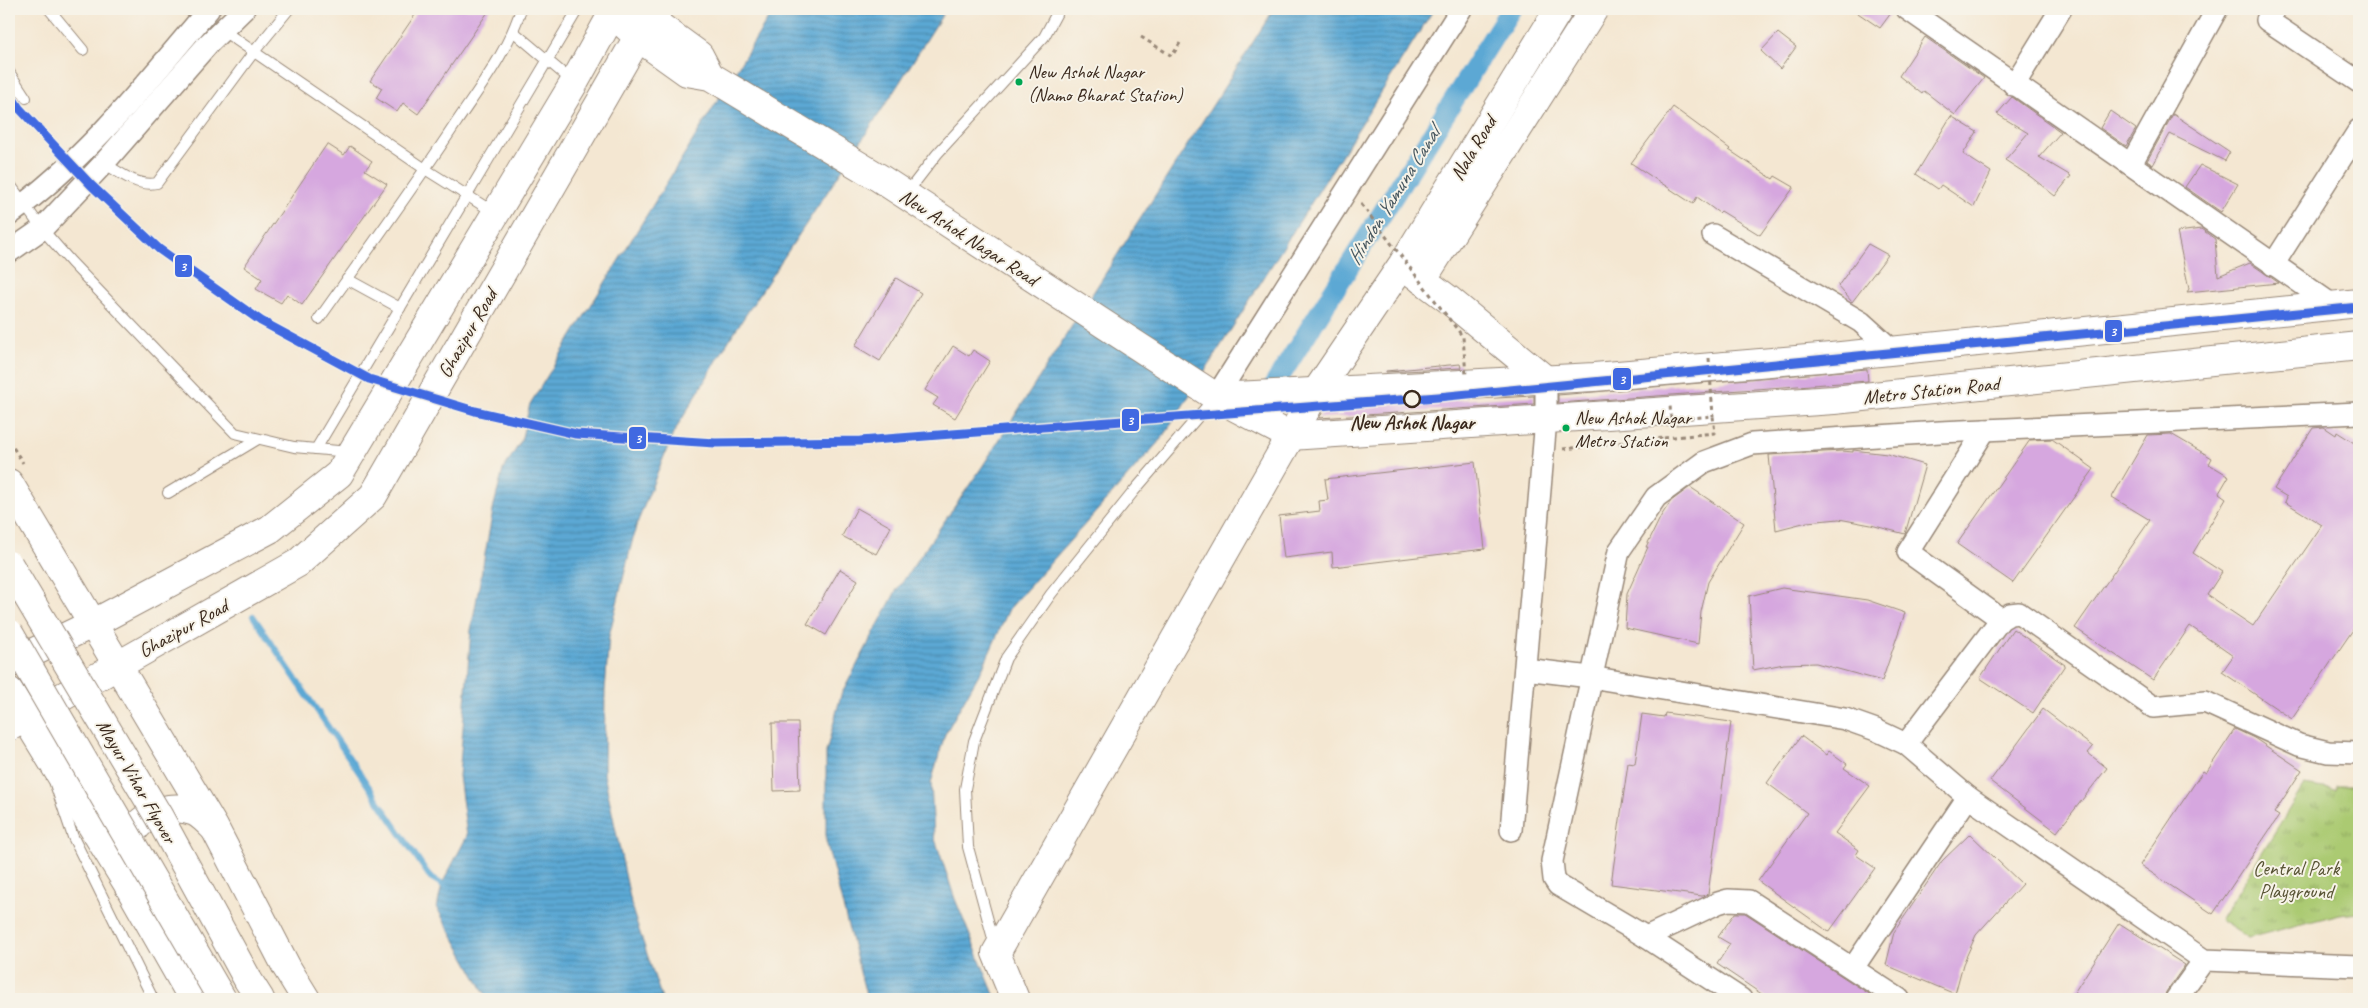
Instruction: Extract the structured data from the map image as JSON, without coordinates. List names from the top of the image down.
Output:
{
  "streets": {
    "main road": [
      "Nala Road",
      "New Ashok Nagar Road",
      "Ghazipur Road",
      "Metro Station Road",
      "Mayur Vihar Flyover"
    ]
  },
  "crossings": [
    ["New Ashok Nagar Road", "Ghazipur Road"]
  ],
  "water": ["Hindon Yamuna Canal"],
  "parks": ["Central Park Playground"],
  "places": ["New Ashok Nagar (Namo Bharat Station)", "New Ashok Nagar", "New Ashok Nagar Metro Station"],
  "lines": ["transit line 3"]
}
